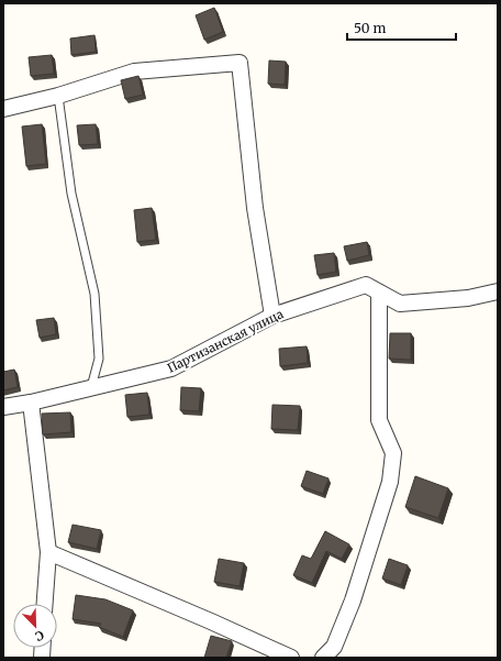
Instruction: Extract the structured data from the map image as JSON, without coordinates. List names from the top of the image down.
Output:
{
  "streets": {
    "street": ["Партизанская улица"]
  },
  "scale_bar": "50 m",
  "north": "bottom right"
}
